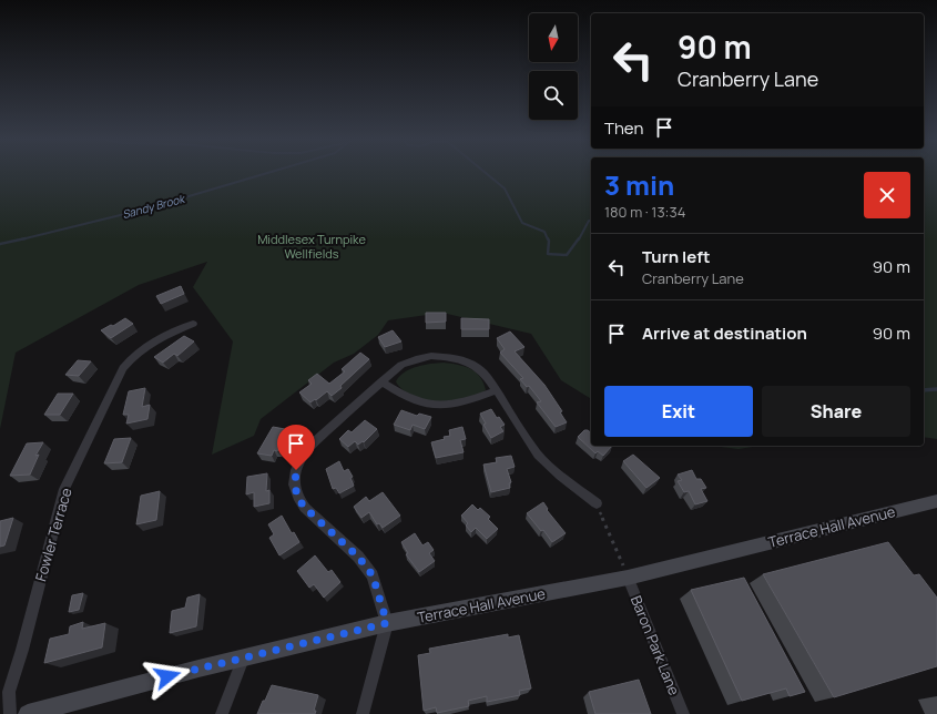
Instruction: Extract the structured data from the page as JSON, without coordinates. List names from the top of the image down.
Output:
{
  "streets": {
    "main road": ["Terrace Hall Avenue"],
    "street": ["Fowler Terrace", "Baron Park Lane"]
  },
  "crossings": [
    ["Terrace Hall Avenue", "Baron Park Lane"]
  ],
  "water": ["Sandy Brook"],
  "parks": ["Middlesex Turnpike Wellfields"],
  "north": "bottom",
  "page": {
    "turn": ["90 m", "Cranberry Lane"],
    "then": "Then",
    "heading": ["3 min", "180 m · 13:34"],
    "list": [
      {
        "name": "Turn left",
        "note": "Cranberry Lane",
        "value": "90 m"
      },
      {
        "name": "Arrive at destination",
        "value": "90 m"
      }
    ],
    "buttons": ["Exit", "Share"]
  }
}
